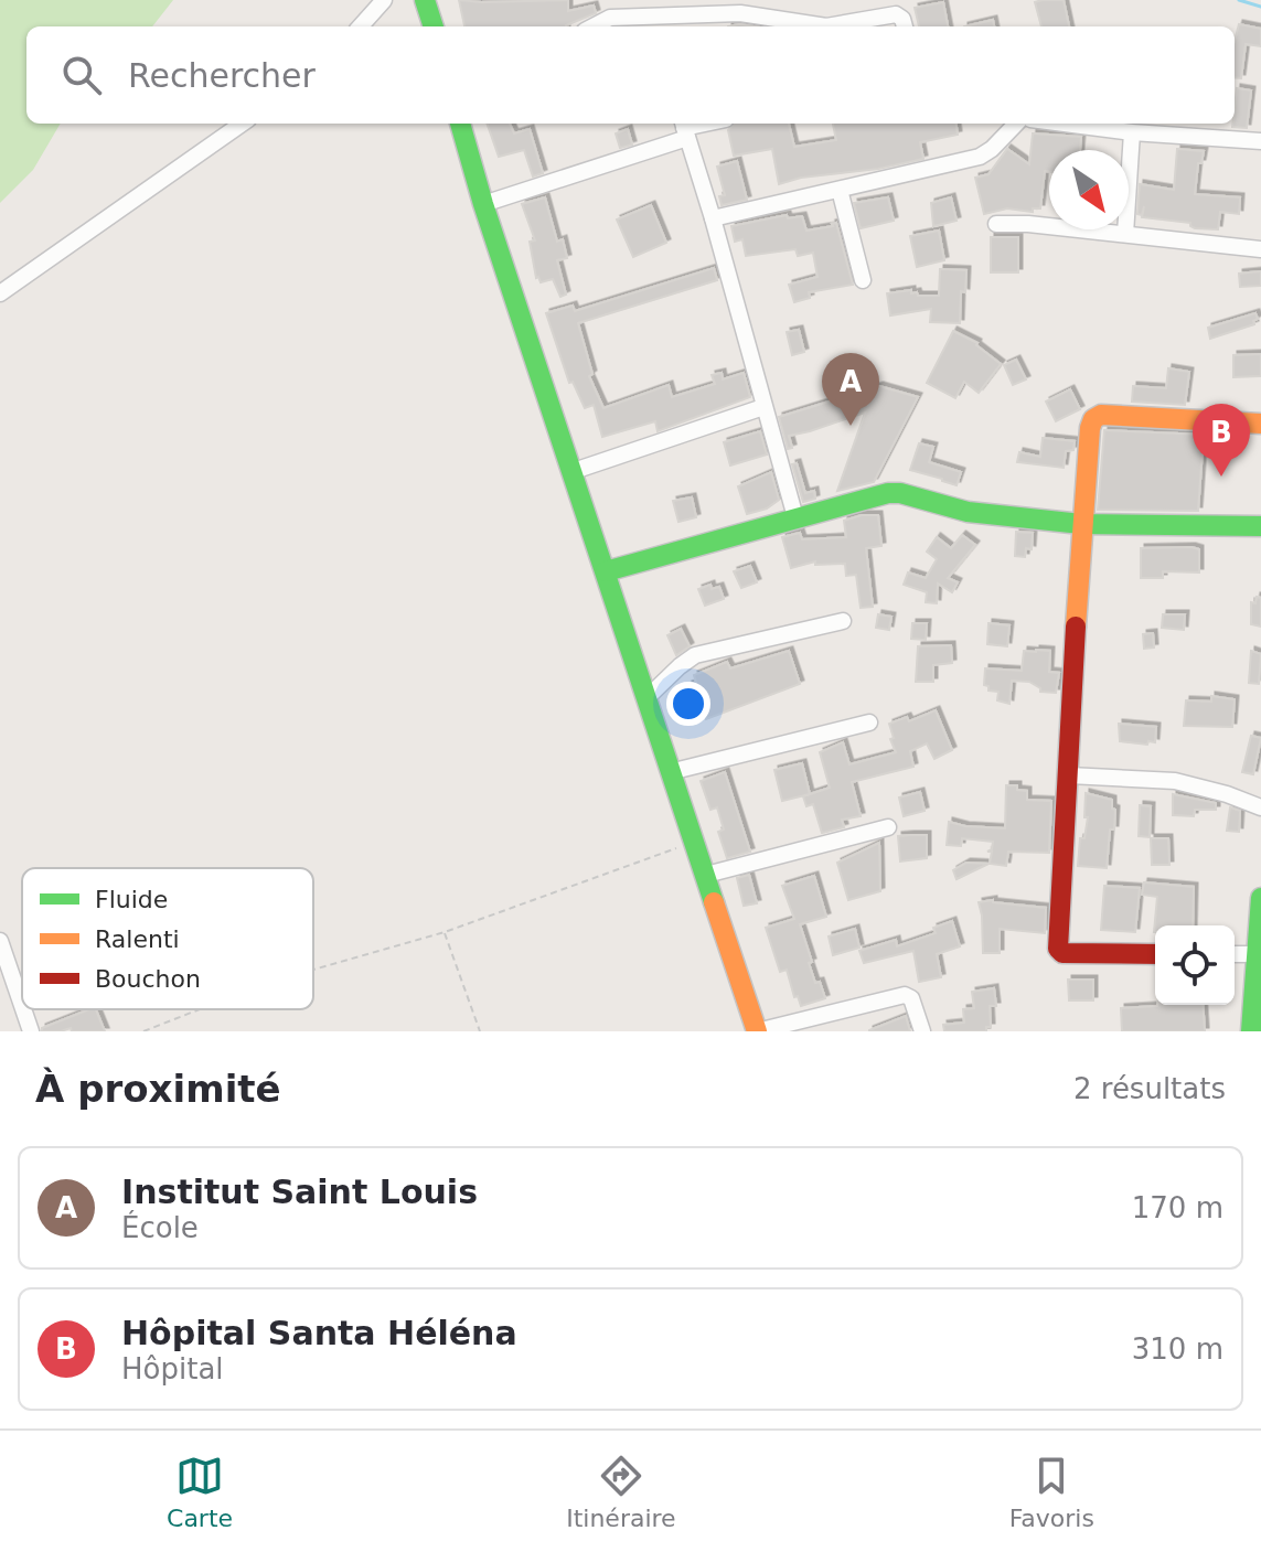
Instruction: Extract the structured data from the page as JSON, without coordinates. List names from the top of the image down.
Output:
{
  "legend": ["Fluide", "Ralenti", "Bouchon"],
  "north": "bottom right",
  "page": {
    "search": "Rechercher",
    "pins": ["A", "B"],
    "heading": ["À proximité", "2 résultats"],
    "list": [
      {
        "mark": "A",
        "name": "Institut Saint Louis",
        "note": "École",
        "value": "170 m"
      },
      {
        "mark": "B",
        "name": "Hôpital Santa Héléna",
        "note": "Hôpital",
        "value": "310 m"
      }
    ],
    "nav": ["Carte", "Itinéraire", "Favoris"]
  }
}
